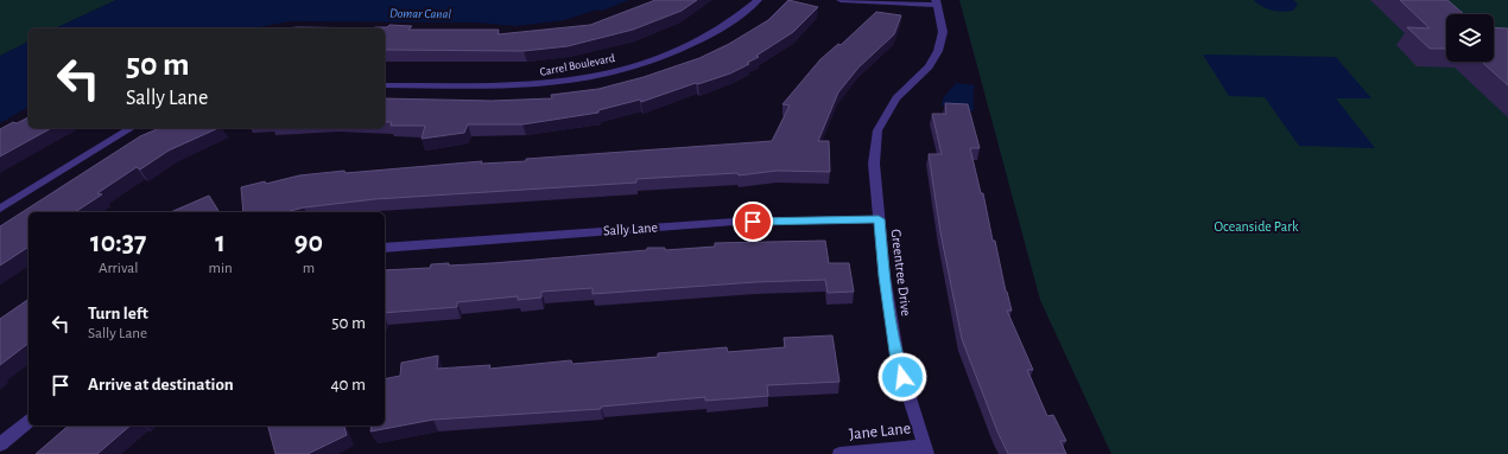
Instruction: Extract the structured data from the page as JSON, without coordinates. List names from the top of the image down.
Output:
{
  "streets": {
    "street": [
      "Carrel Boulevard",
      "Sally Lane",
      "Greentree Drive",
      "Jane Lane"
    ]
  },
  "crossings": [
    ["Sally Lane", "Greentree Drive"],
    ["Greentree Drive", "Jane Lane"]
  ],
  "water": ["Domar Canal"],
  "parks": ["Oceanside Park"],
  "page": {
    "turn": ["50 m", "Sally Lane"],
    "eta": [
      "10:37",
      "Arrival",
      "1",
      "min",
      "90",
      "m"
    ],
    "list": [
      {
        "name": "Turn left",
        "note": "Sally Lane",
        "value": "50 m"
      },
      {
        "name": "Arrive at destination",
        "value": "40 m"
      }
    ]
  }
}
